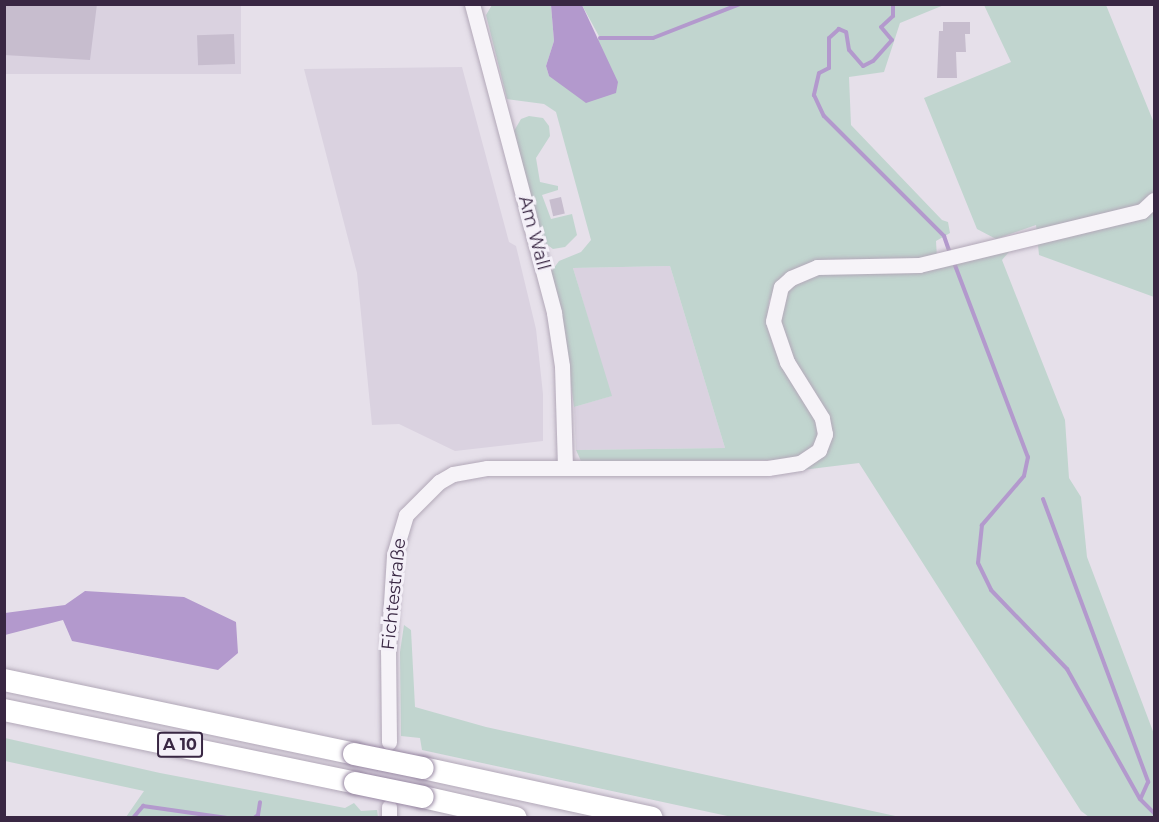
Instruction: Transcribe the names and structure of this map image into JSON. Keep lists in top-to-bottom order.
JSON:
{
  "streets": {
    "highway": ["A 10"],
    "street": ["Am Wall", "Fichtestraße"]
  },
  "crossings": [
    ["Am Wall", "Fichtestraße"]
  ]
}
